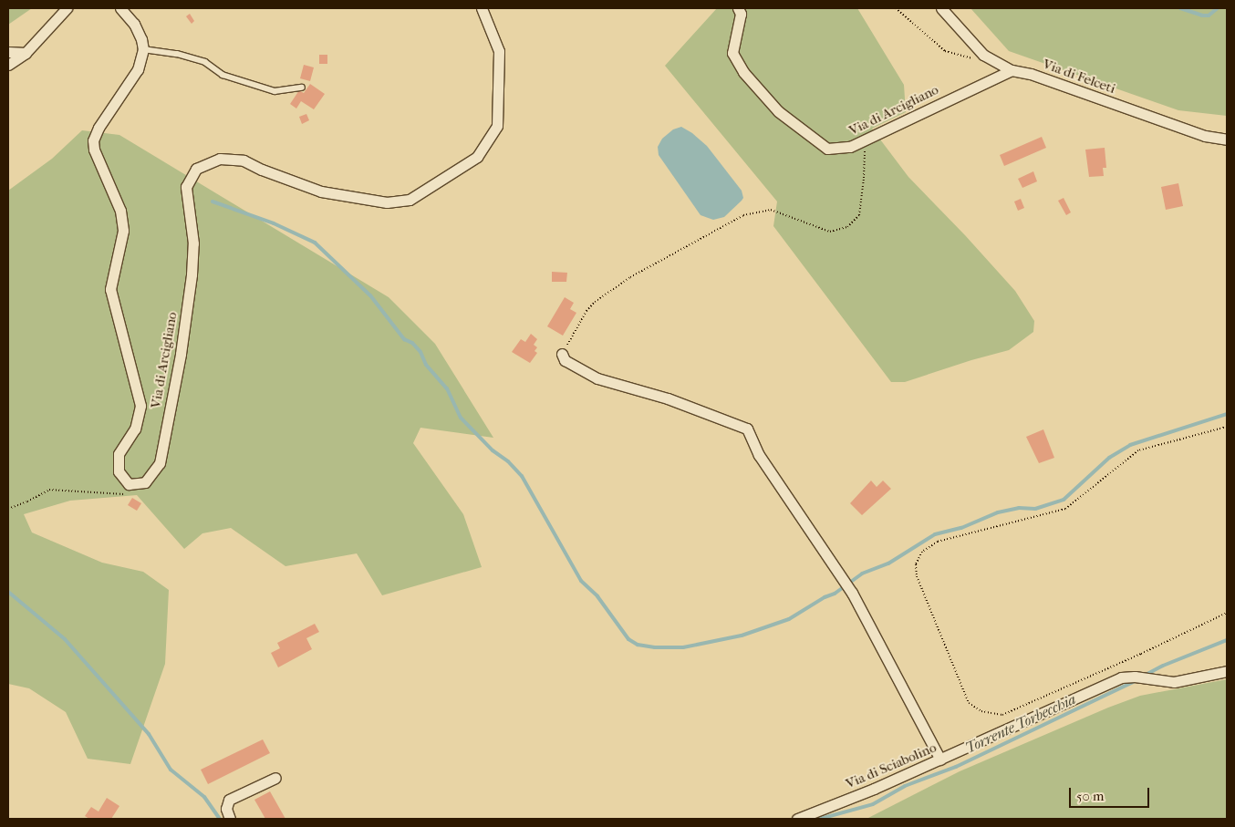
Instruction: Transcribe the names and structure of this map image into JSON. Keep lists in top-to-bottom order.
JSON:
{
  "streets": {
    "street": ["Via di Felceti", "Via di Arcigliano", "Via di Sciabolino"]
  },
  "crossings": [
    ["Via di Felceti", "Via di Arcigliano"]
  ],
  "water": ["Torrente Torbecchia"],
  "scale_bar": "50 m"
}
